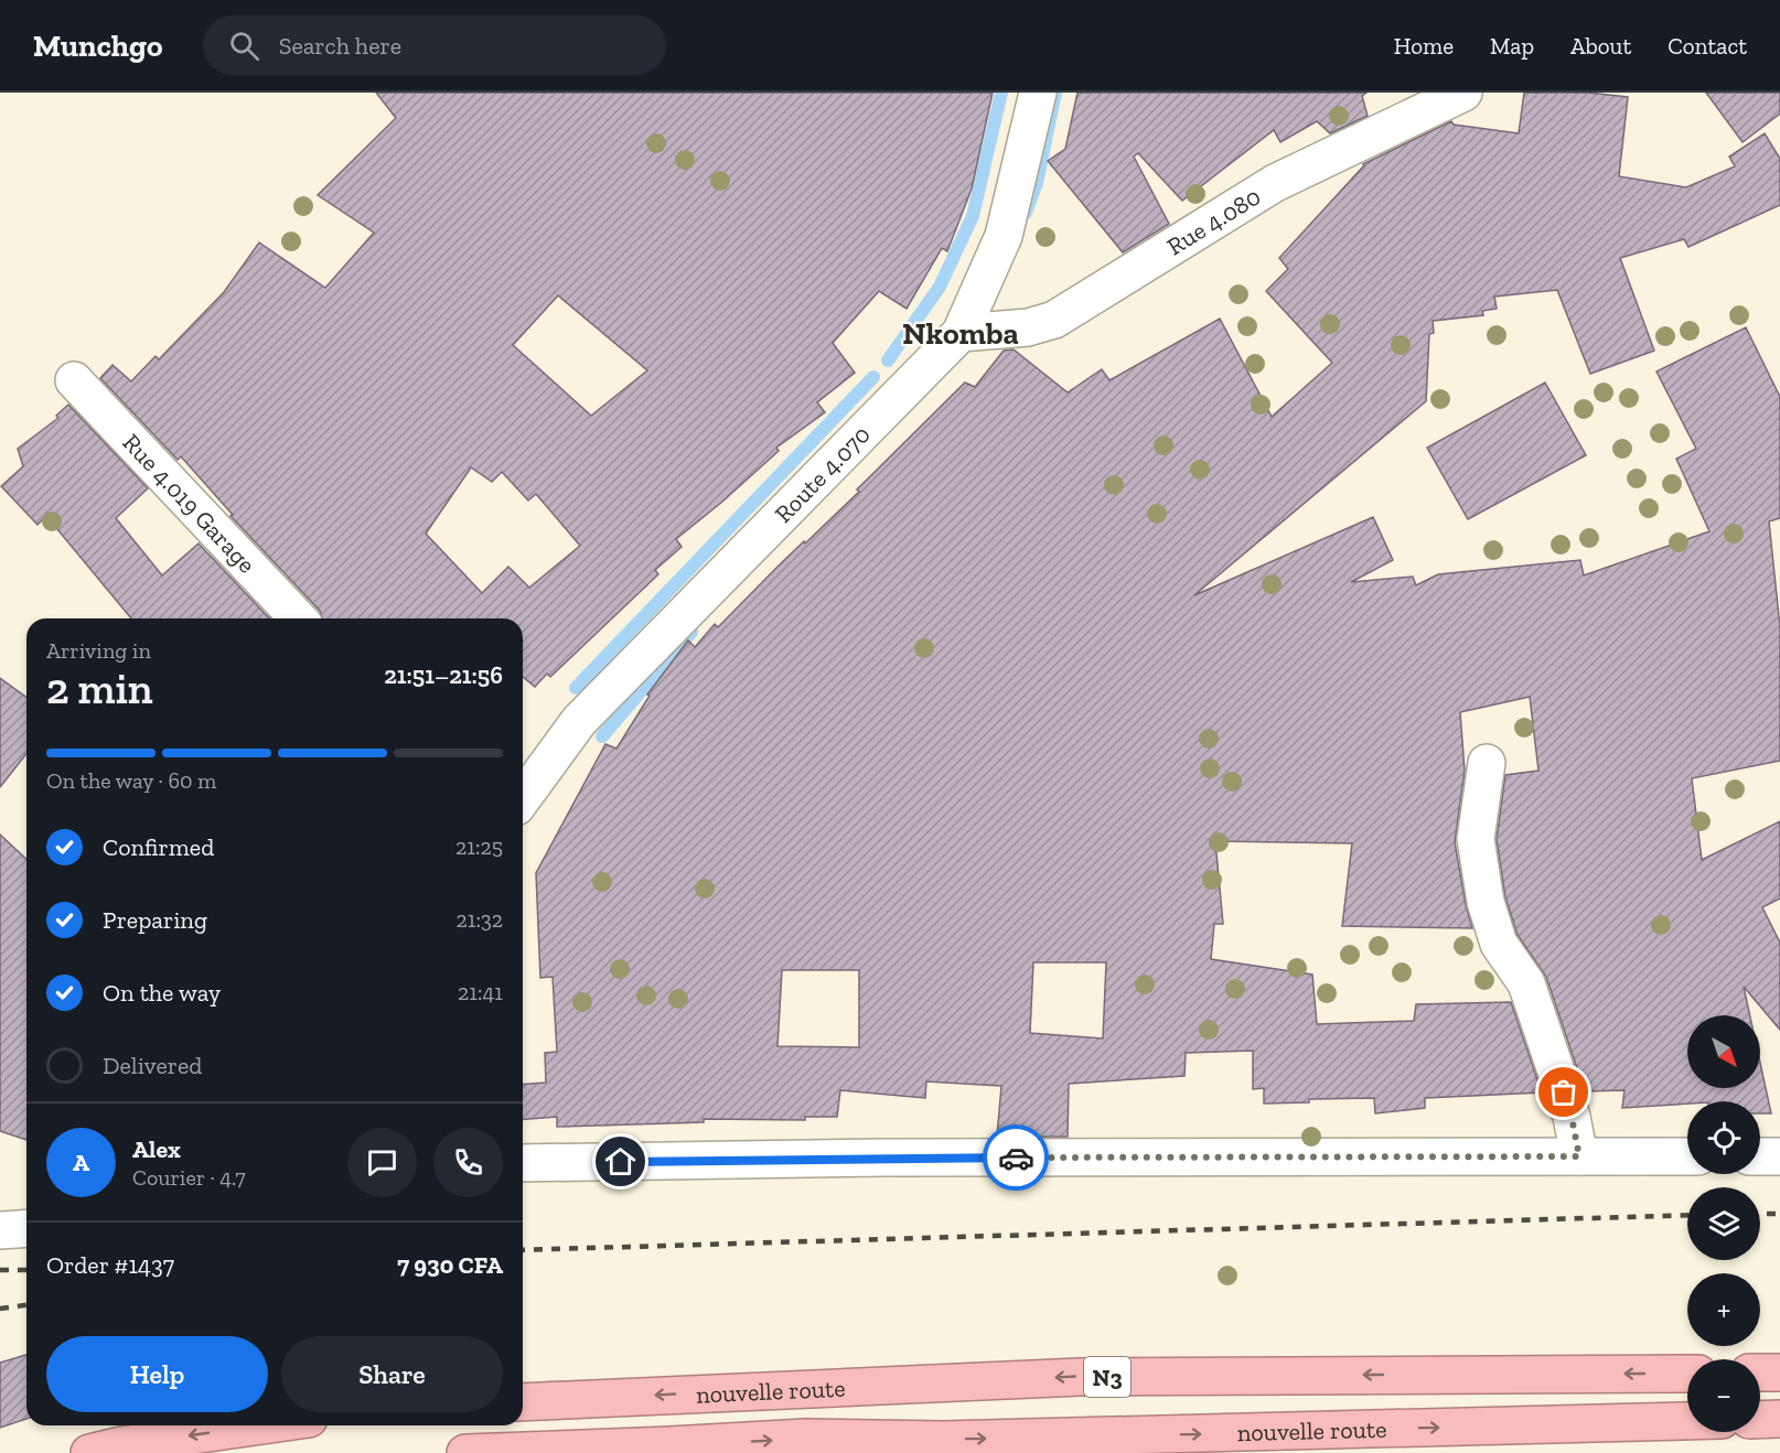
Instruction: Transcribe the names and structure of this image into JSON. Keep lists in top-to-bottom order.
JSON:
{
  "streets": {
    "highway": ["N3", "nouvelle route"],
    "street": ["Rue 4.080", "Route 4.070", "Rue 4.019 Garage"]
  },
  "crossings": [
    ["Rue 4.080", "Route 4.070"]
  ],
  "districts": ["Nkomba"],
  "north": "bottom right",
  "page": {
    "header": "Munchgo",
    "search": "Search here",
    "nav": [
      "Home",
      "Map",
      "About",
      "Contact"
    ],
    "heading": ["2 min", "Arriving in", "21:51–21:56"],
    "panel": [
      "Alex",
      "Courier · 4.7",
      "Order #1437",
      "7 930 CFA"
    ],
    "bar": "On the way · 60 m",
    "list": [
      ["Confirmed", "21:25"],
      ["Preparing", "21:32"],
      ["On the way", "21:41"],
      "Delivered"
    ],
    "map_buttons": ["+", "−"],
    "round": "A",
    "buttons": ["Help", "Share"]
  }
}
